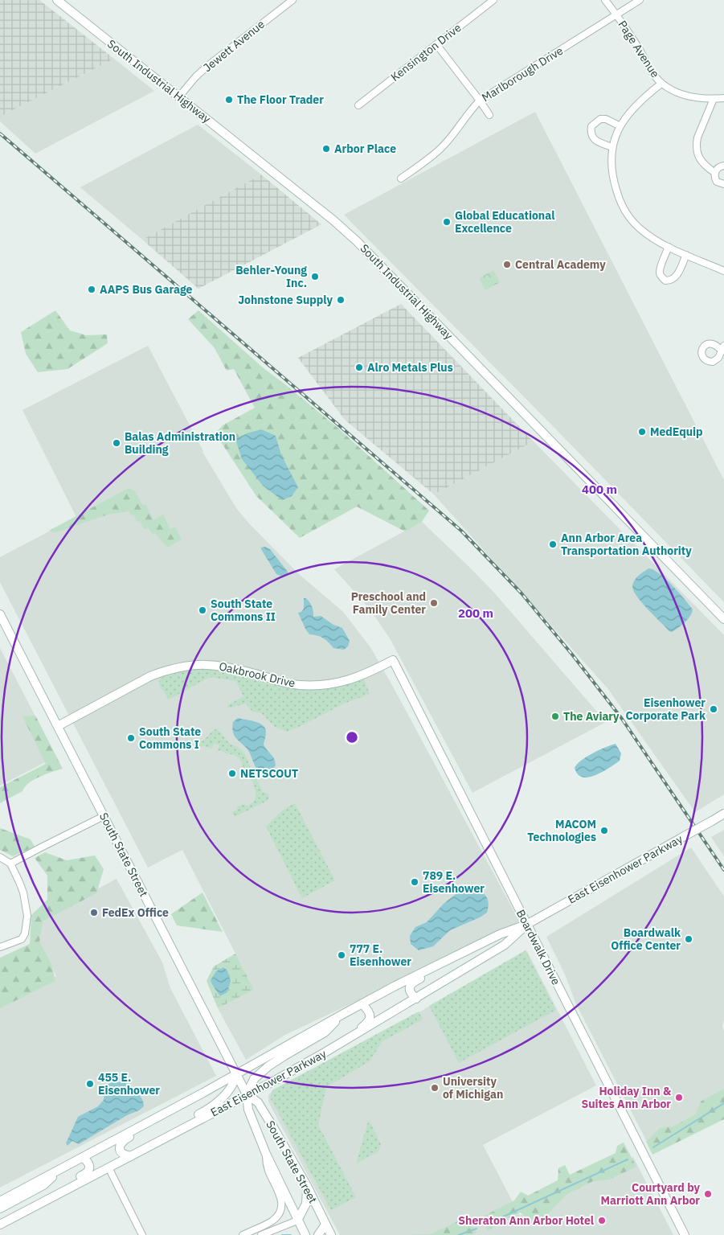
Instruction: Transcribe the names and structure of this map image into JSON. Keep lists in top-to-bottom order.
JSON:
{
  "streets": {
    "main road": [
      "South Industrial Highway",
      "Oakbrook Drive",
      "South State Street",
      "East Eisenhower Parkway",
      "Boardwalk Drive"
    ],
    "street": [
      "Jewett Avenue",
      "Page Avenue",
      "Kensington Drive",
      "Marlborough Drive"
    ]
  },
  "crossings": [
    ["Jewett Avenue", "South Industrial Highway"],
    ["Page Avenue", "Marlborough Drive"],
    ["Oakbrook Drive", "South State Street"],
    ["Oakbrook Drive", "Boardwalk Drive"],
    ["South State Street", "East Eisenhower Parkway"],
    ["East Eisenhower Parkway", "Boardwalk Drive"]
  ],
  "places": [
    "The Floor Trader",
    "Arbor Place",
    "Global Educational Excellence",
    "Central Academy",
    "Behler-Young Inc.",
    "AAPS Bus Garage",
    "Johnstone Supply",
    "Alro Metals Plus",
    "MedEquip",
    "Balas Administration Building",
    "Ann Arbor Area Transportation Authority",
    "Preschool and Family Center",
    "South State Commons II",
    "Eisenhower Corporate Park",
    "The Aviary",
    "South State Commons I",
    "NETSCOUT",
    "MACOM Technologies",
    "789 E. Eisenhower",
    "FedEx Office",
    "Boardwalk Office Center",
    "777 E. Eisenhower",
    "455 E. Eisenhower",
    "University of Michigan",
    "Holiday Inn & Suites Ann Arbor",
    "Courtyard by Marriott Ann Arbor",
    "Sheraton Ann Arbor Hotel"
  ],
  "rings": ["400 m", "200 m"]
}
